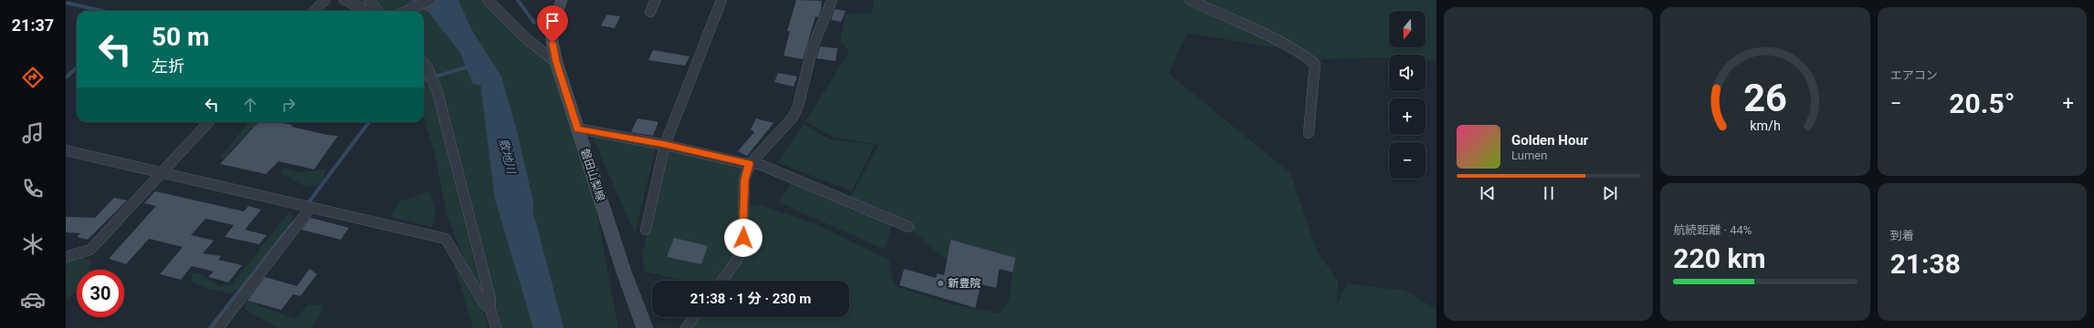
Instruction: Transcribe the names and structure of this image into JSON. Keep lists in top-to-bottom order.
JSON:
{
  "streets": {
    "main road": ["磐田山梨線"]
  },
  "water": ["敷地川"],
  "places": ["新豊院"],
  "north": "bottom",
  "page": {
    "tabs": "21:37",
    "tile": [
      "エアコン",
      ["航続距離 · 44%", "220 km"],
      ["到着", "21:38"]
    ],
    "map_buttons": ["+", "−"],
    "turn": ["50 m", "左折"],
    "heat": ["−", "20.5°", "+"],
    "song": ["Golden Hour", "Lumen"],
    "limit": "30",
    "trip": "21:38 · 1 分 · 230 m",
    "gauge": ["26", "km/h"]
  }
}
